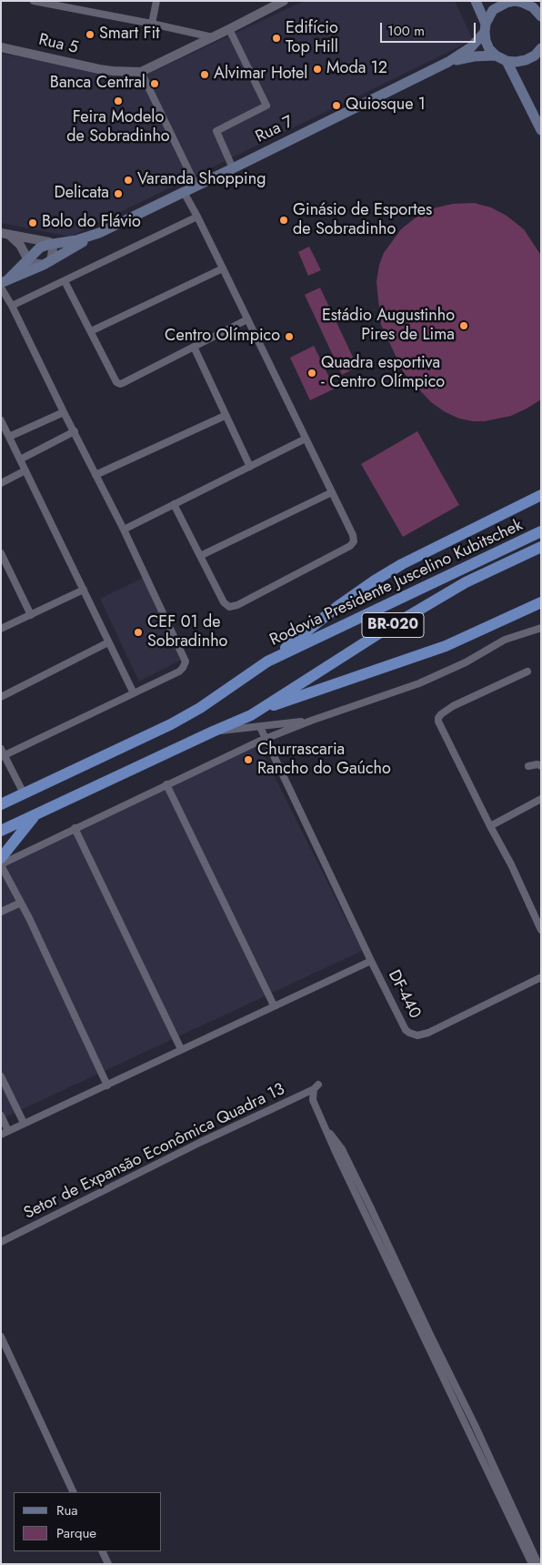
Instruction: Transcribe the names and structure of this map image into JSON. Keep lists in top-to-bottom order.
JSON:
{
  "streets": {
    "highway": ["Rodovia Presidente Juscelino Kubitschek", "BR-020"],
    "main road": ["Rua 7"],
    "street": ["Rua 5", "DF-440", "Setor de Expansão Econômica Quadra 13"]
  },
  "crossings": [
    ["Rodovia Presidente Juscelino Kubitschek", "BR-020"]
  ],
  "places": [
    "Smart Fit",
    "Edifício Top Hill",
    "Moda 12",
    "Alvimar Hotel",
    "Banca Central",
    "Feira Modelo de Sobradinho",
    "Quiosque 1",
    "Varanda Shopping",
    "Delicata",
    "Ginásio de Esportes de Sobradinho",
    "Bolo do Flávio",
    "Estádio Augustinho Pires de Lima",
    "Centro Olímpico",
    "Quadra esportiva - Centro Olímpico",
    "CEF 01 de Sobradinho",
    "Churrascaria Rancho do Gaúcho"
  ],
  "legend": ["Rua", "Parque"],
  "scale_bar": "100 m"
}
